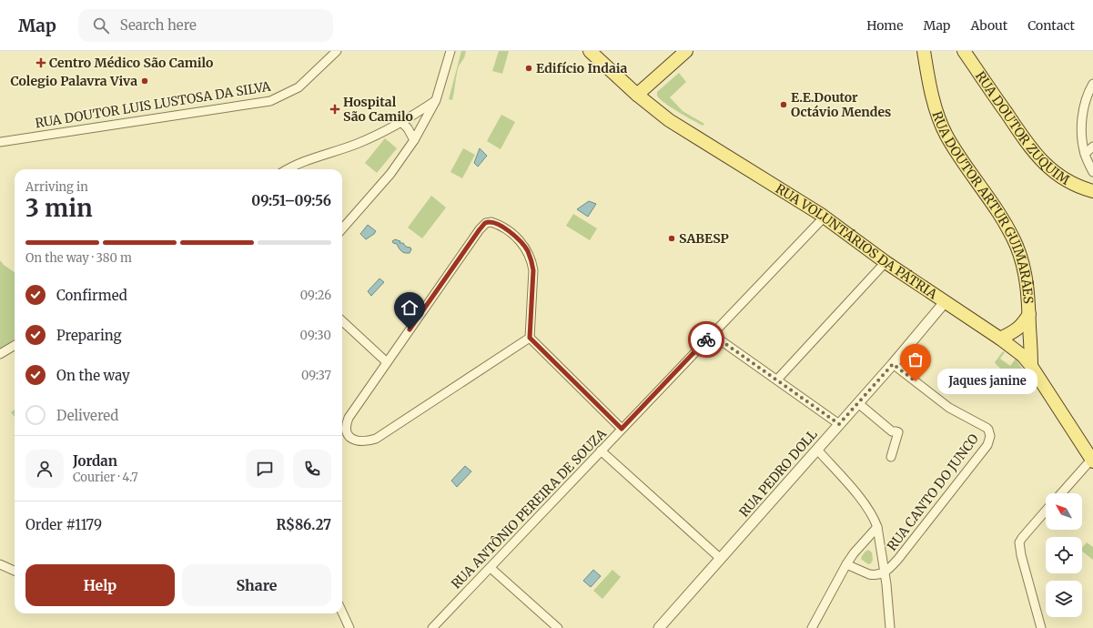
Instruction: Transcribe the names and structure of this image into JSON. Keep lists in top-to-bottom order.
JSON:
{
  "streets": {
    "main road": ["RUA DOUTOR ZUQUIM", "RUA DOUTOR ARTUR GUIMARÃES", "RUA VOLUNTÁRIOS DA PÁTRIA"],
    "street": [
      "RUA DOUTOR LUIS LUSTOSA DA SILVA",
      "RUA PEDRO DOLL",
      "RUA CANTO DO JUNCO",
      "RUA ANTÔNIO PEREIRA DE SOUZA"
    ]
  },
  "crossings": [
    ["RUA DOUTOR ARTUR GUIMARÃES", "RUA VOLUNTÁRIOS DA PÁTRIA"],
    ["RUA VOLUNTÁRIOS DA PÁTRIA", "RUA PEDRO DOLL"],
    ["RUA VOLUNTÁRIOS DA PÁTRIA", "RUA ANTÔNIO PEREIRA DE SOUZA"],
    ["RUA PEDRO DOLL", "RUA CANTO DO JUNCO"]
  ],
  "places": {
    "health": ["Centro Médico São Camilo", "Hospital São Camilo"],
    "other": [
      "Edifício Indaia",
      "Colegio Palavra Viva",
      "E.E.Doutor Octávio Mendes",
      "SABESP",
      "Jaques janine"
    ]
  },
  "north": "top left",
  "page": {
    "header": "Map",
    "search": "Search here",
    "nav": [
      "Home",
      "Map",
      "About",
      "Contact"
    ],
    "heading": ["3 min", "Arriving in", "09:51–09:56"],
    "panel": [
      "Jordan",
      "Courier · 4.7",
      "Order #1179",
      "R$86.27"
    ],
    "bar": "On the way · 380 m",
    "list": [
      ["Confirmed", "09:26"],
      ["Preparing", "09:30"],
      ["On the way", "09:37"],
      "Delivered"
    ],
    "bubble": "Jaques janine",
    "buttons": ["Help", "Share"]
  }
}
